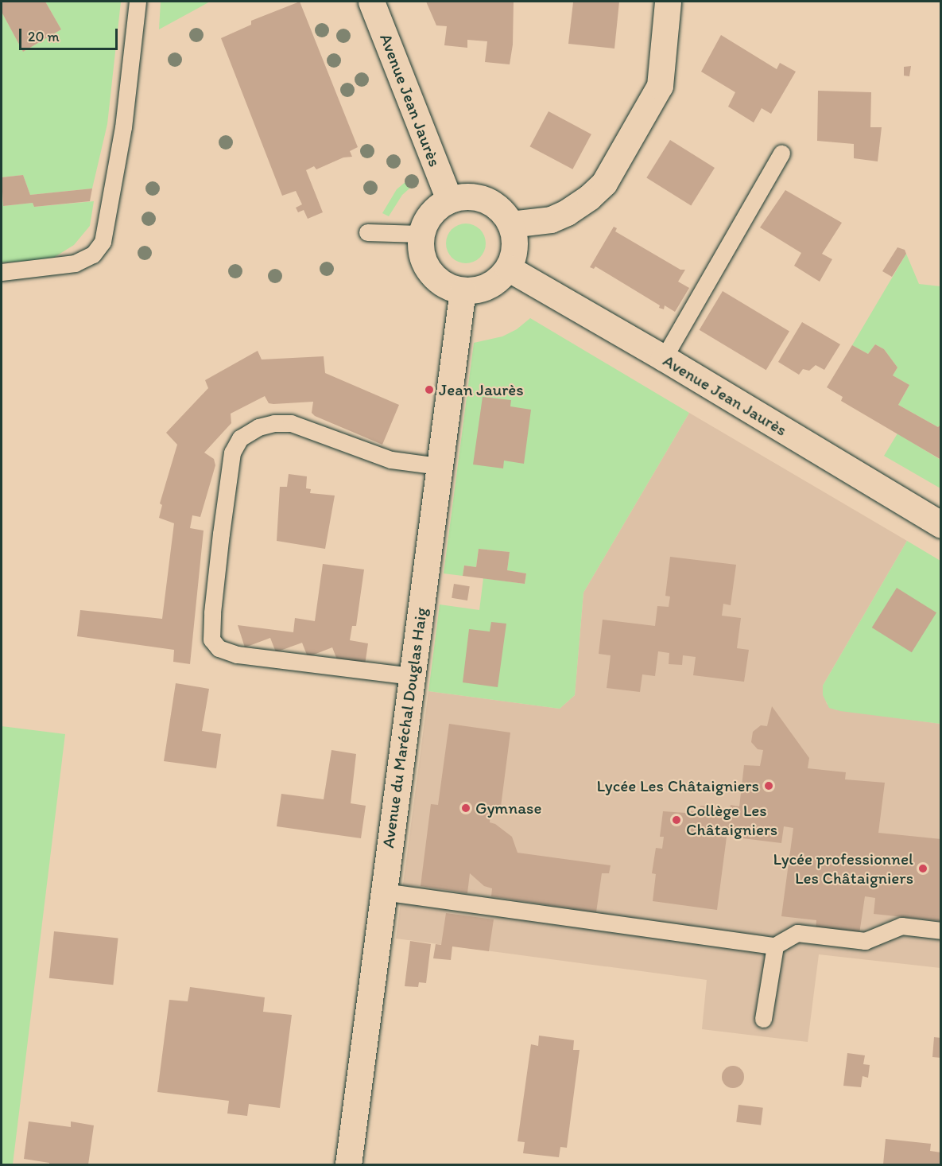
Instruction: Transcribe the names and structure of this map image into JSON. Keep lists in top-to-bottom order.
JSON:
{
  "streets": {
    "street": ["Avenue Jean Jaurès", "Avenue du Maréchal Douglas Haig"]
  },
  "crossings": [
    ["Avenue Jean Jaurès", "Avenue du Maréchal Douglas Haig"]
  ],
  "places": [
    "Jean Jaurès",
    "Lycée Les Châtaigniers",
    "Gymnase",
    "Collège Les Châtaigniers",
    "Lycée professionnel Les Châtaigniers"
  ],
  "scale_bar": "20 m"
}
